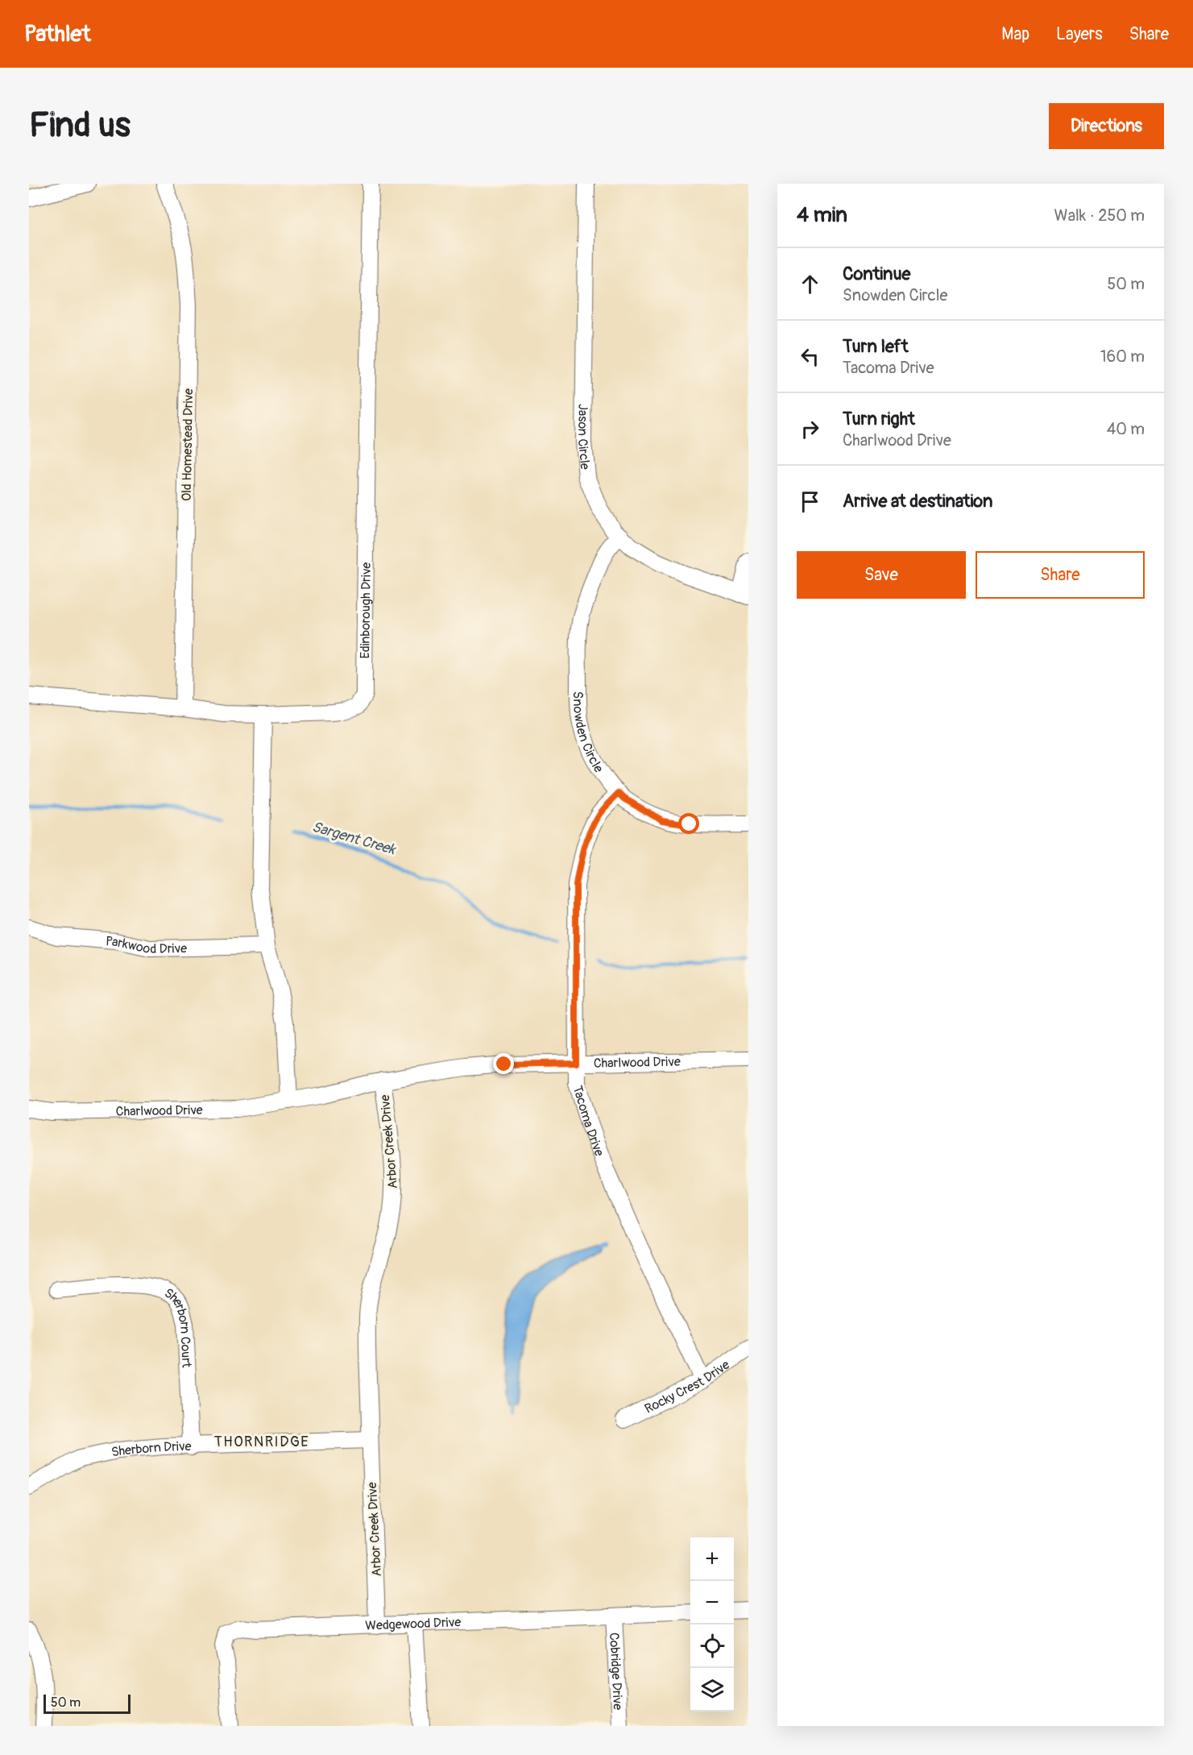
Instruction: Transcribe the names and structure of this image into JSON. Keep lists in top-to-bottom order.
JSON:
{
  "streets": {
    "street": [
      "Jason Circle",
      "Old Homestead Drive",
      "Edinborough Drive",
      "Snowden Circle",
      "Parkwood Drive",
      "Charlwood Drive",
      "Tacoma Drive",
      "Arbor Creek Drive",
      "Sherborn Court",
      "Rocky Crest Drive",
      "Sherborn Drive",
      "Wedgewood Drive",
      "Cobridge Drive"
    ]
  },
  "crossings": [
    ["Jason Circle", "Snowden Circle"],
    ["Old Homestead Drive", "Edinborough Drive"],
    ["Snowden Circle", "Tacoma Drive"],
    ["Charlwood Drive", "Tacoma Drive"],
    ["Charlwood Drive", "Arbor Creek Drive"],
    ["Tacoma Drive", "Rocky Crest Drive"],
    ["Arbor Creek Drive", "Sherborn Drive"],
    ["Arbor Creek Drive", "Wedgewood Drive"],
    ["Sherborn Court", "Sherborn Drive"],
    ["Wedgewood Drive", "Cobridge Drive"]
  ],
  "districts": ["THORNRIDGE"],
  "water": ["Sargent Creek"],
  "scale_bar": "50 m",
  "page": {
    "header": "Pathlet",
    "nav": ["Map", "Layers", "Share"],
    "buttons": [
      "Directions",
      ["Save", "Share"]
    ],
    "title": "Find us",
    "heading": ["4 min", "Walk · 250 m"],
    "list": [
      ["Continue", "Snowden Circle", "50 m"],
      ["Turn left", "Tacoma Drive", "160 m"],
      ["Turn right", "Charlwood Drive", "40 m"],
      "Arrive at destination"
    ],
    "map_buttons": ["+", "−"],
    "scale": "50 m"
  }
}
